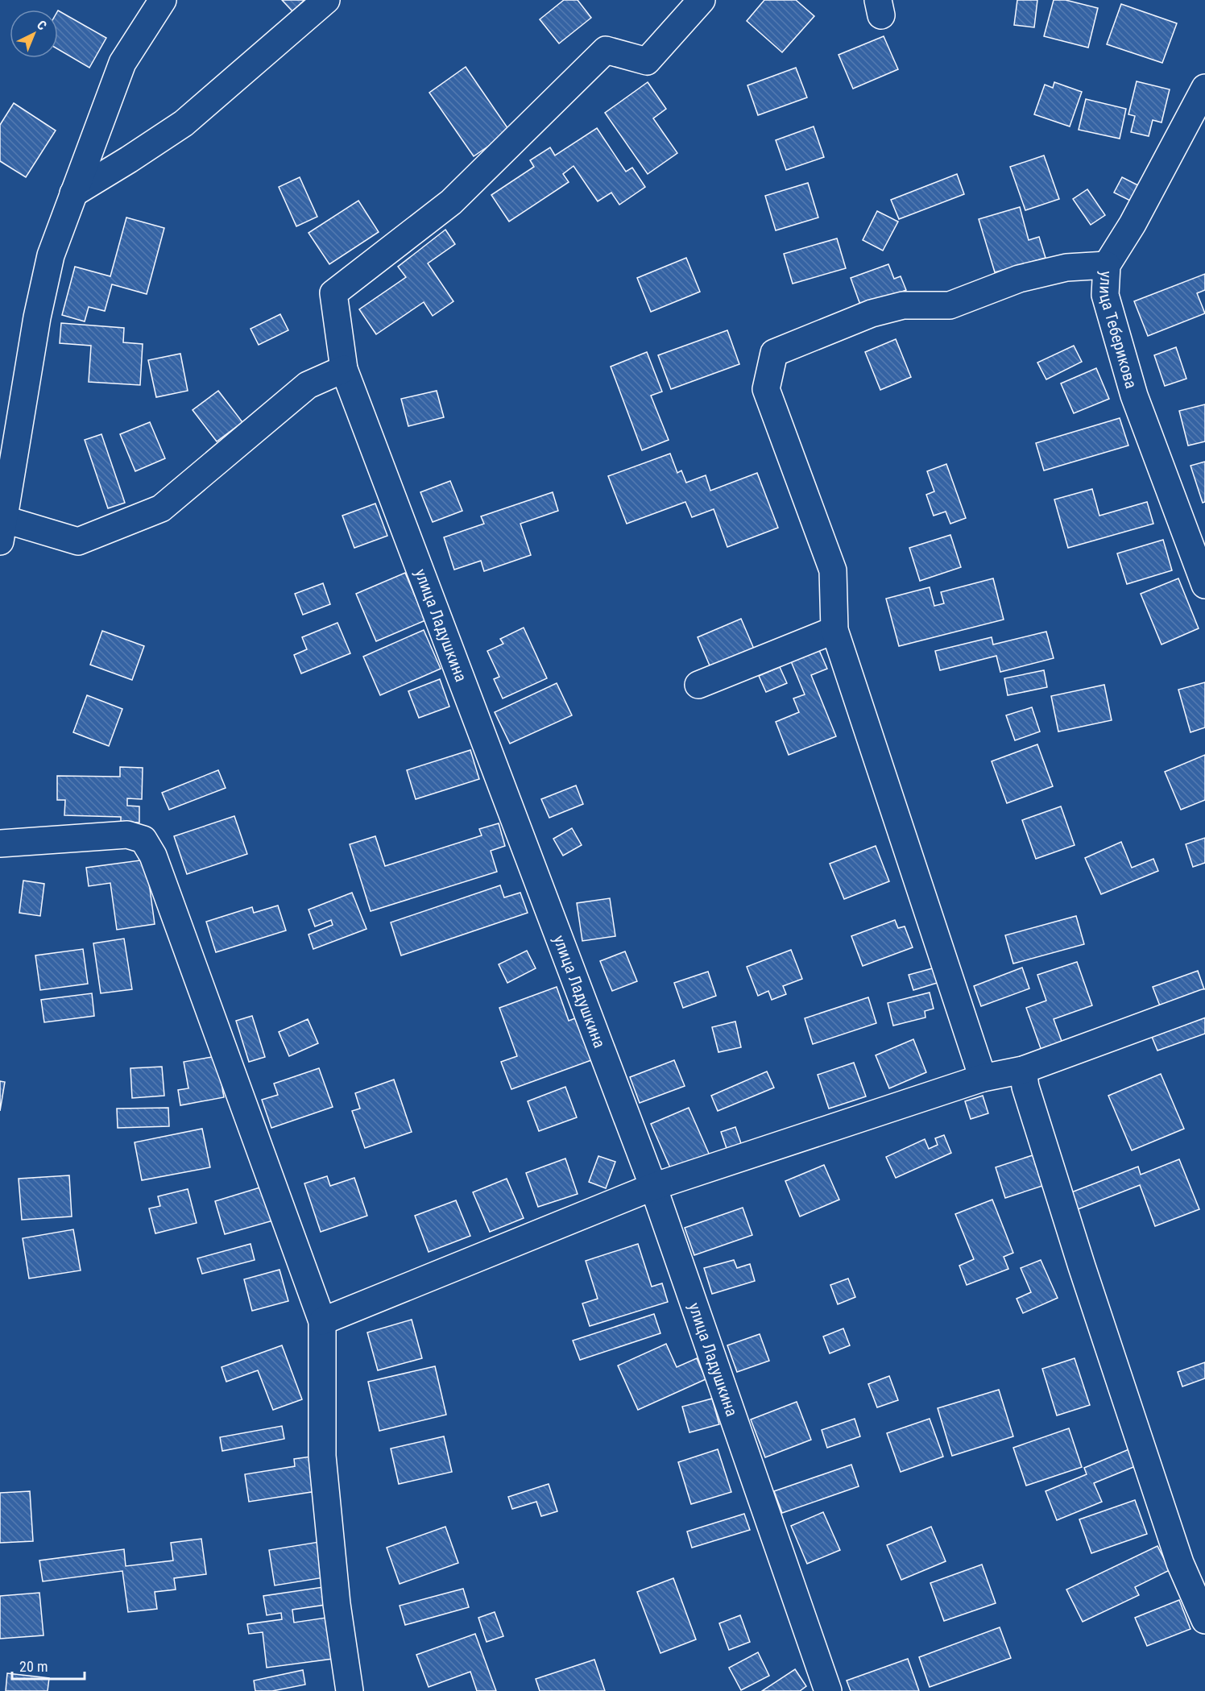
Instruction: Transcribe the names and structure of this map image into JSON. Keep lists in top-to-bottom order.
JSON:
{
  "streets": {
    "street": ["улица Теберикова", "улица Ладушкина"]
  },
  "scale_bar": "20 m",
  "north": "top right"
}
